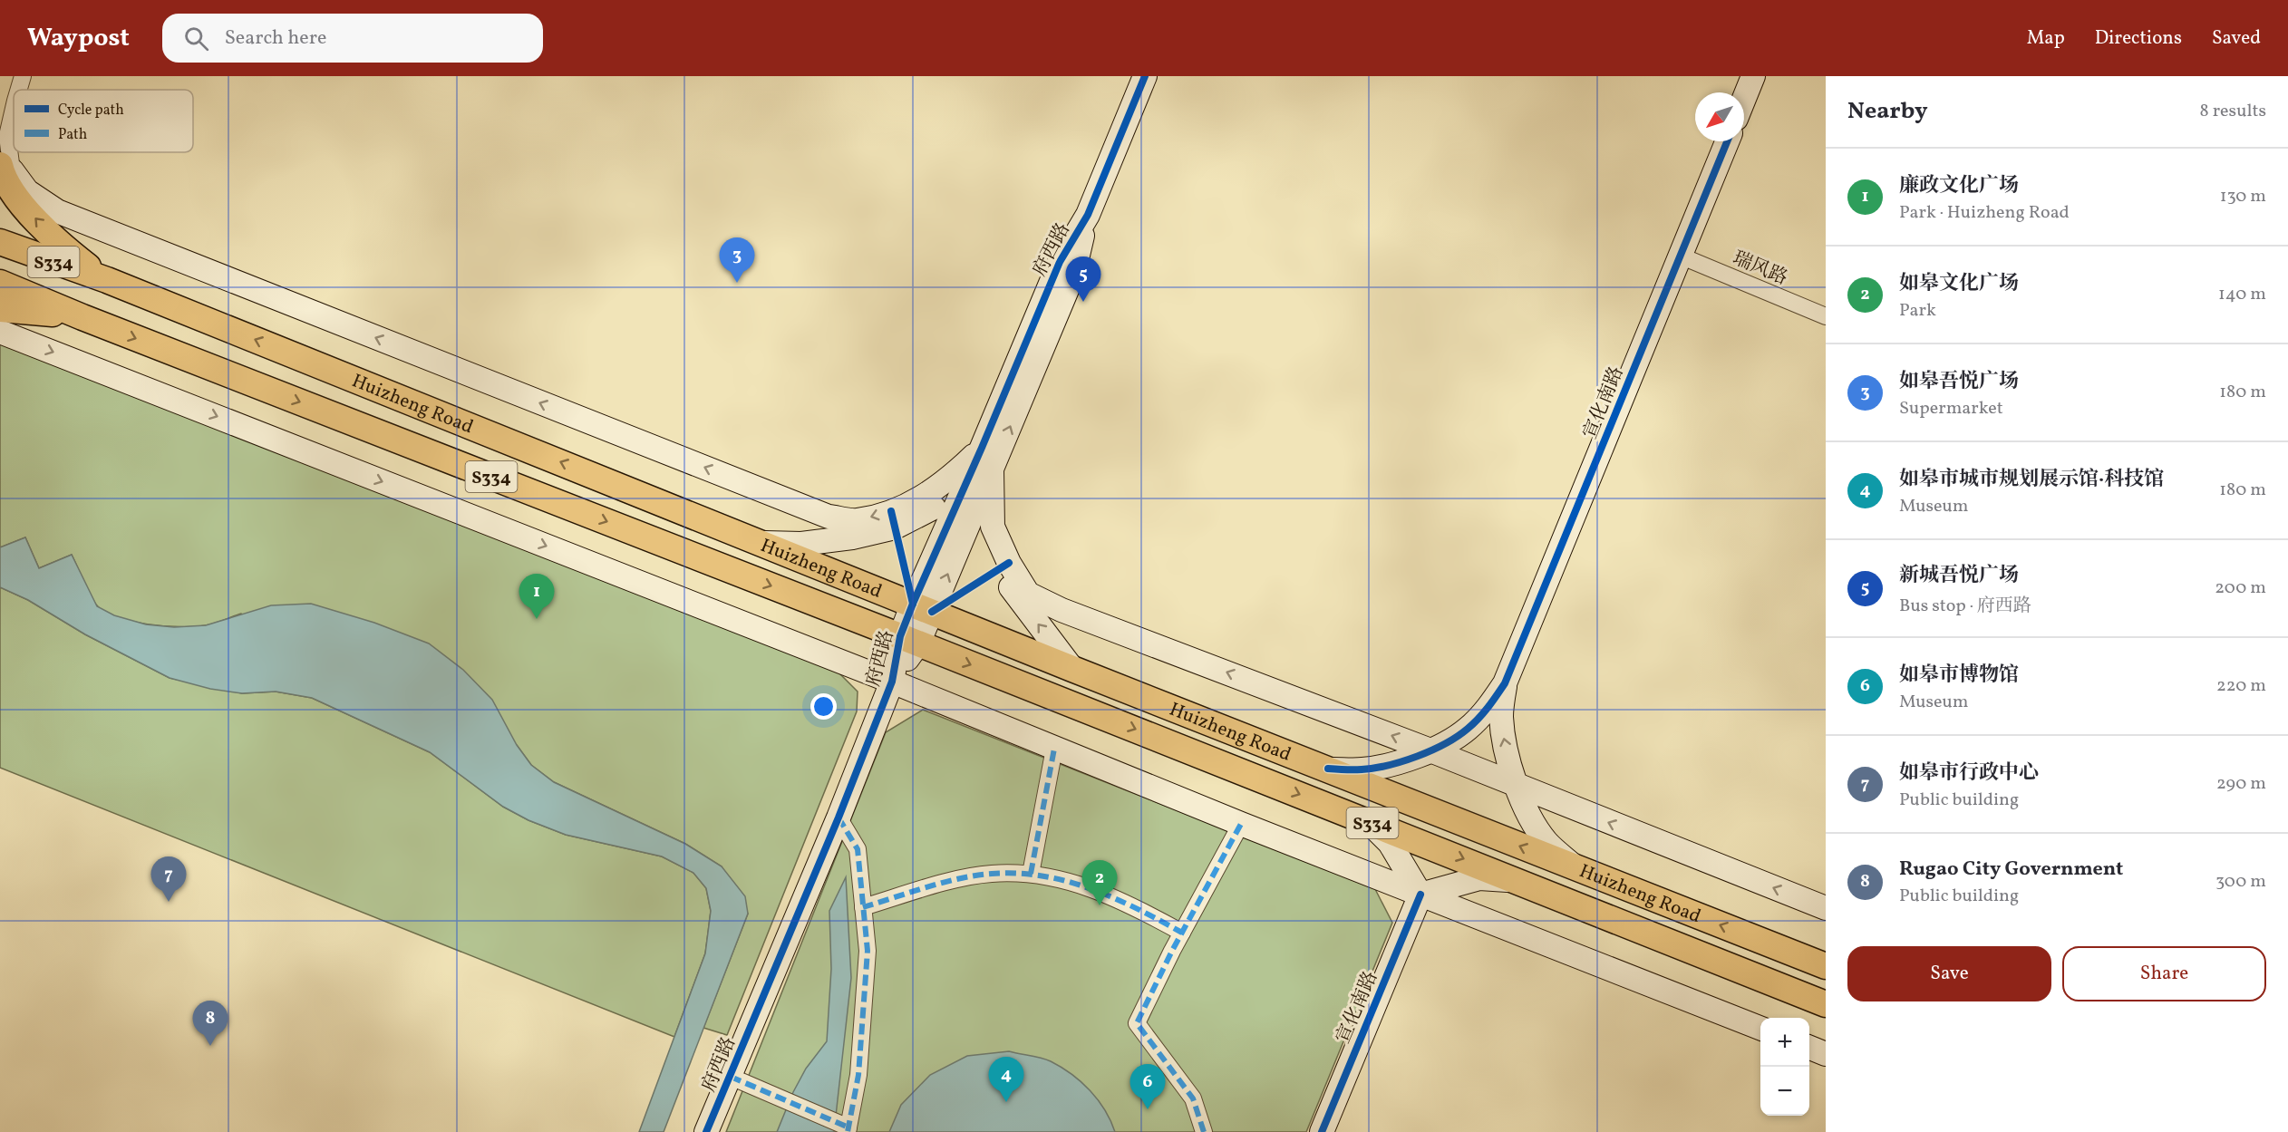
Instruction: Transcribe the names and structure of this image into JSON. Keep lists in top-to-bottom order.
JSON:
{
  "streets": {
    "main road": [
      "府西路",
      "S334",
      "Huizheng Road",
      "宣化南路"
    ],
    "street": ["瑞风路"]
  },
  "crossings": [
    ["府西路", "Huizheng Road"],
    ["瑞风路", "宣化南路"]
  ],
  "legend": ["Cycle path", "Path"],
  "north": "bottom left",
  "page": {
    "header": "Waypost",
    "search": "Search here",
    "nav": ["Map", "Directions", "Saved"],
    "heading": ["Nearby", "8 results"],
    "list": [
      {
        "mark": "1",
        "name": "廉政文化广场",
        "note": "Park · Huizheng Road",
        "value": "130 m"
      },
      {
        "mark": "2",
        "name": "如皋文化广场",
        "note": "Park",
        "value": "140 m"
      },
      {
        "mark": "3",
        "name": "如皋吾悦广场",
        "note": "Supermarket",
        "value": "180 m"
      },
      {
        "mark": "4",
        "name": "如皋市城市规划展示馆·科技馆",
        "note": "Museum",
        "value": "180 m"
      },
      {
        "mark": "5",
        "name": "新城吾悦广场",
        "note": "Bus stop · 府西路",
        "value": "200 m"
      },
      {
        "mark": "6",
        "name": "如皋市博物馆",
        "note": "Museum",
        "value": "220 m"
      },
      {
        "mark": "7",
        "name": "如皋市行政中心",
        "note": "Public building",
        "value": "290 m"
      },
      {
        "mark": "8",
        "name": "Rugao City Government",
        "note": "Public building",
        "value": "300 m"
      }
    ],
    "pins": [
      "3",
      "5",
      "1",
      "7",
      "2",
      "8",
      "4",
      "6"
    ],
    "buttons": ["Save", "Share"],
    "map_buttons": ["+", "−"]
  }
}
